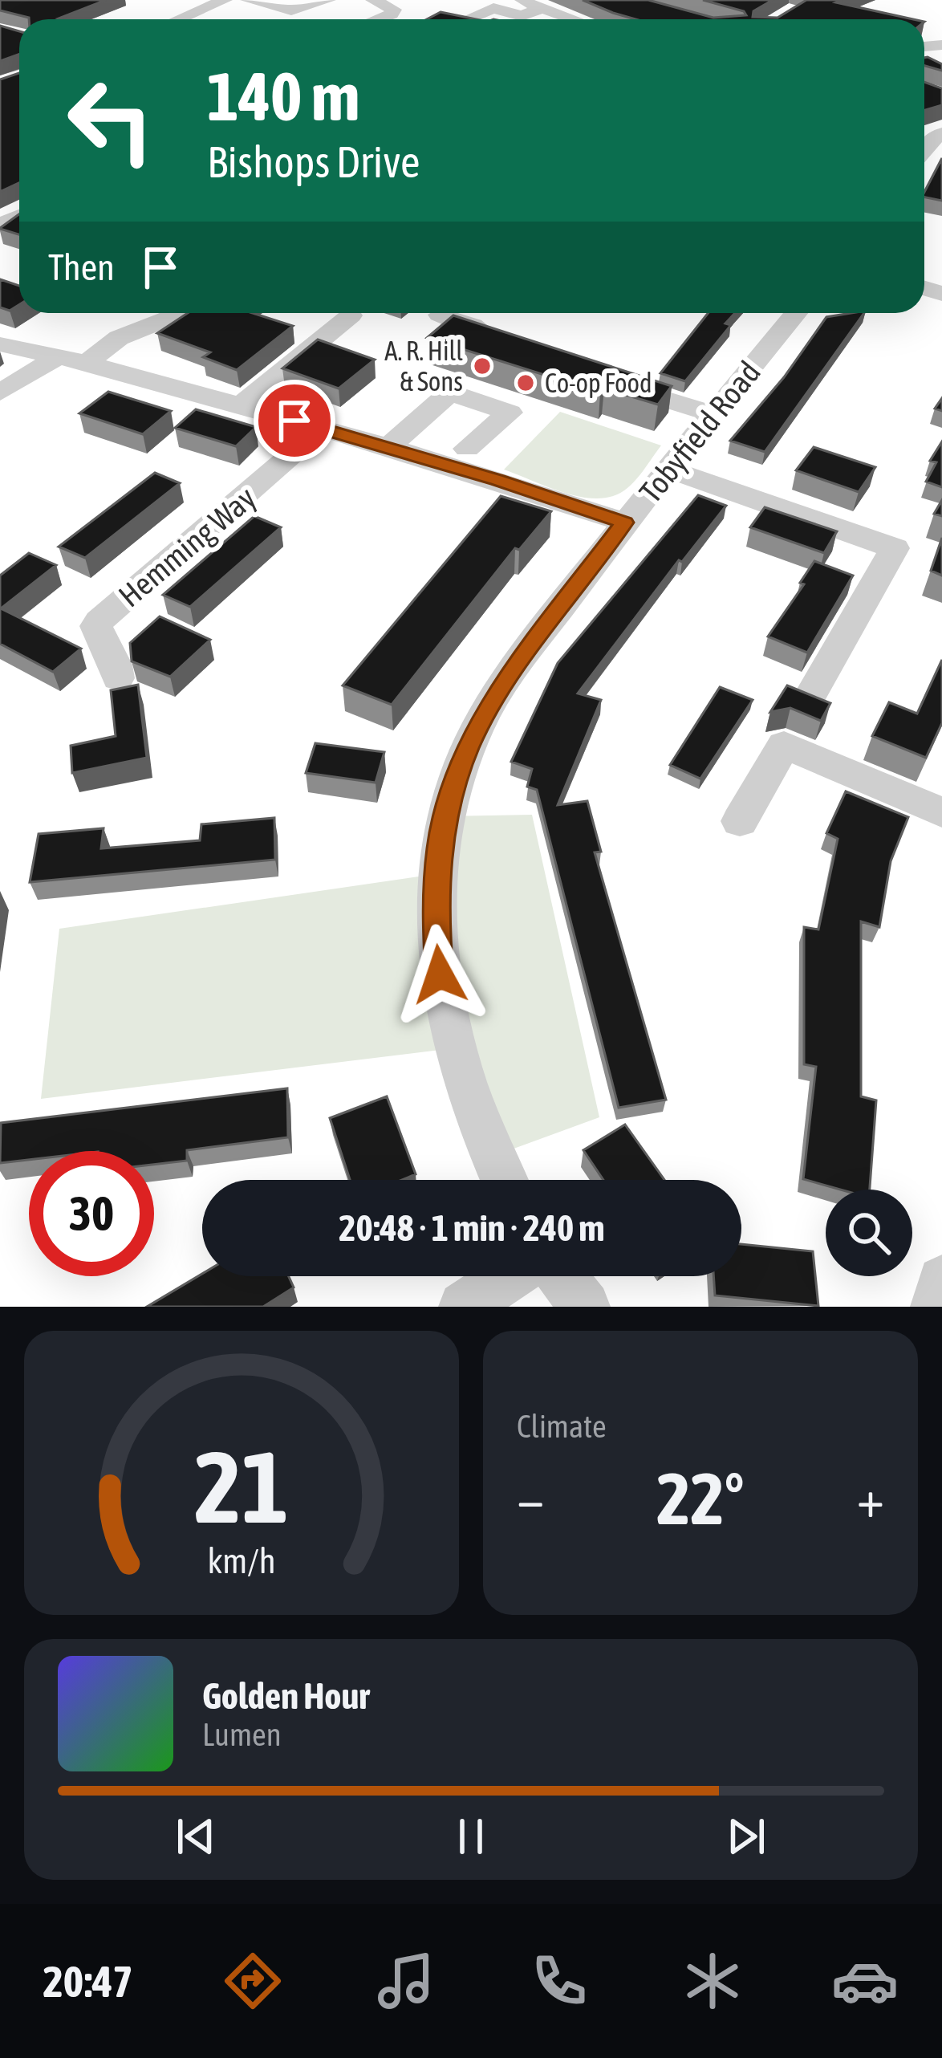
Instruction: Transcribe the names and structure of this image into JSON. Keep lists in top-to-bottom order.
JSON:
{
  "streets": {
    "street": ["Tobyfield Road", "Hemming Way"]
  },
  "places": ["A. R. Hill & Sons", "Co-op Food"],
  "page": {
    "turn": ["140 m", "Bishops Drive"],
    "then": "Then",
    "limit": "30",
    "trip": "20:48 · 1 min · 240 m",
    "tile": "Climate",
    "heat": ["−", "22°", "+"],
    "song": ["Golden Hour", "Lumen"],
    "tabs": "20:47",
    "gauge": ["21", "km/h"]
  }
}
